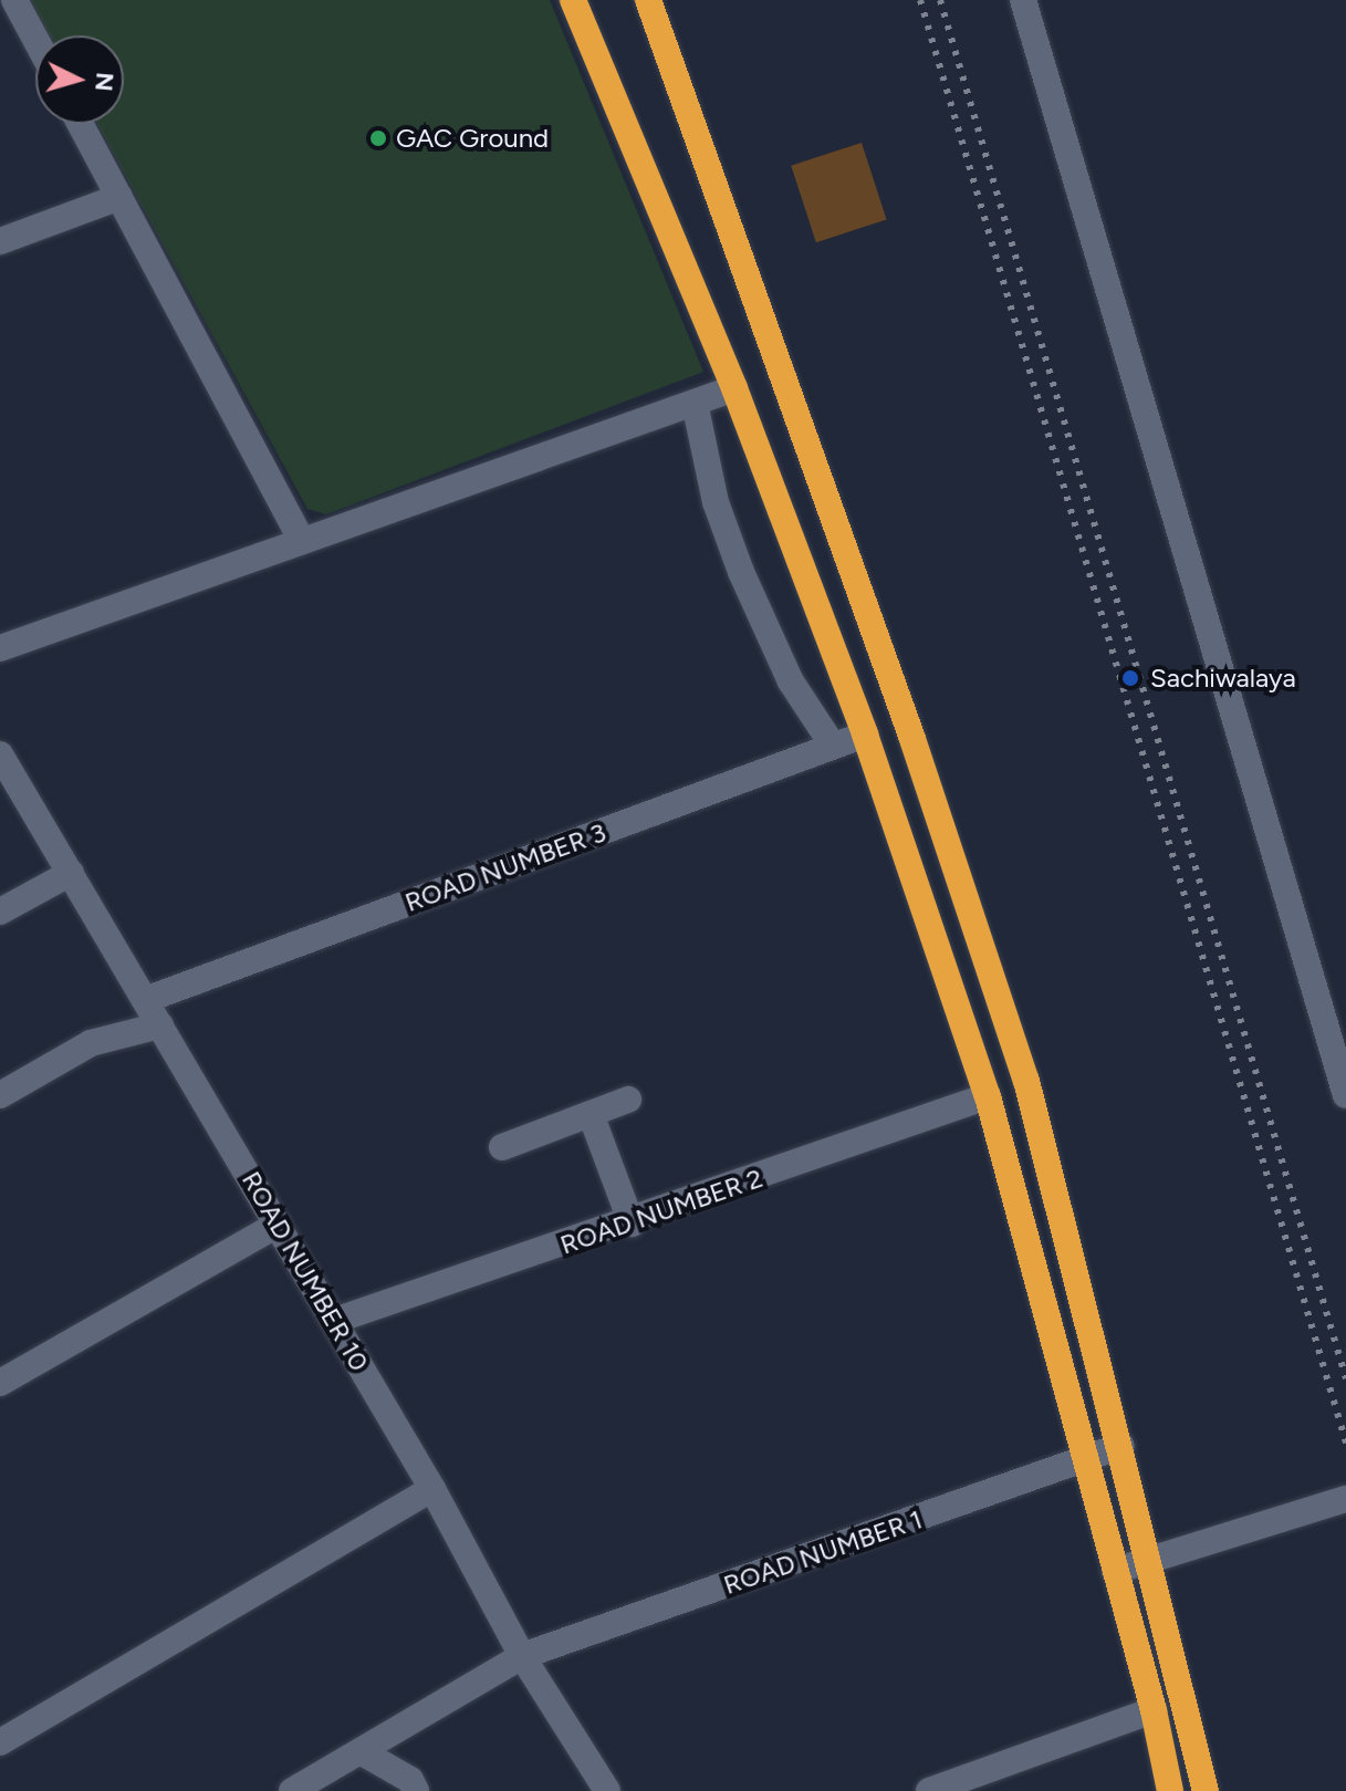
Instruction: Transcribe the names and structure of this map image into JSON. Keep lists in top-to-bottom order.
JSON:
{
  "streets": {
    "street": [
      "ROAD NUMBER 3",
      "ROAD NUMBER 2",
      "ROAD NUMBER 10",
      "ROAD NUMBER 1"
    ]
  },
  "crossings": [
    ["ROAD NUMBER 3", "ROAD NUMBER 10"],
    ["ROAD NUMBER 2", "ROAD NUMBER 10"],
    ["ROAD NUMBER 10", "ROAD NUMBER 1"]
  ],
  "places": ["GAC Ground", "Sachiwalaya"],
  "north": "right"
}
